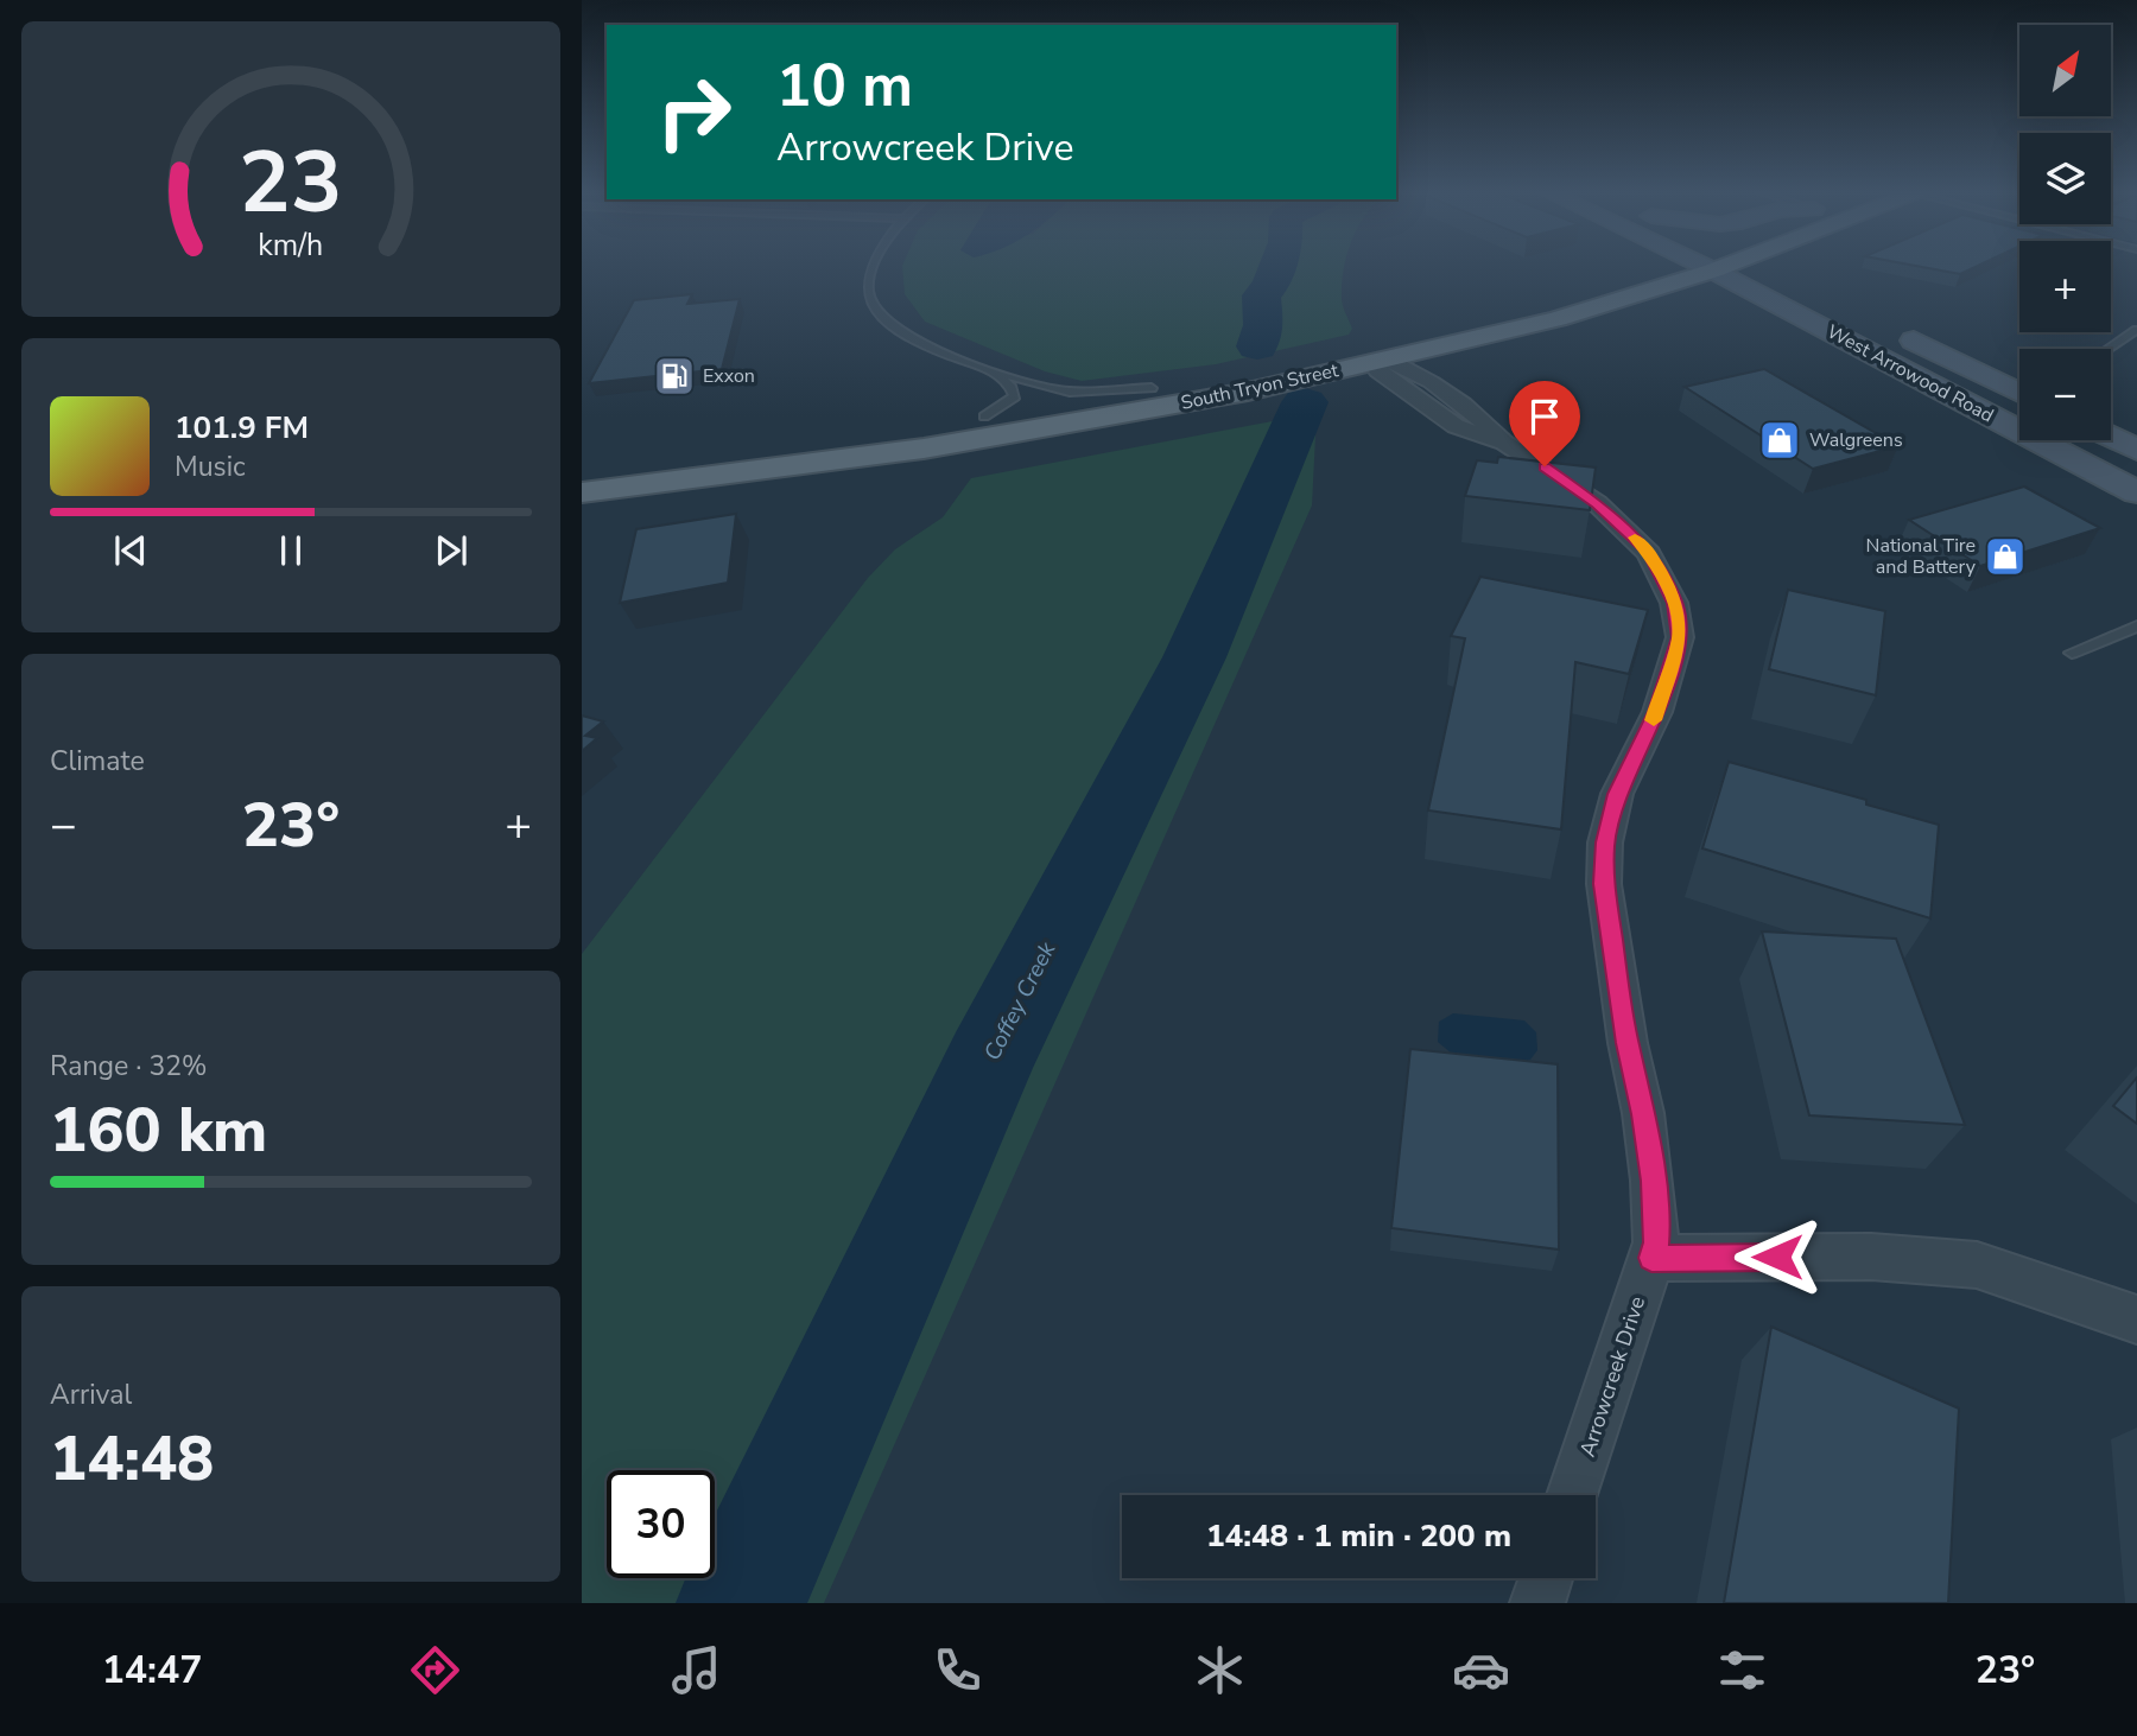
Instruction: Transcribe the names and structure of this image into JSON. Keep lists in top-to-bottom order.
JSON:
{
  "streets": {
    "main road": ["West Arrowood Road", "South Tryon Street"],
    "street": ["Arrowcreek Drive"]
  },
  "crossings": [
    ["South Tryon Street", "Arrowcreek Drive"]
  ],
  "water": ["Coffey Creek"],
  "places": {
    "fuel station": ["Exxon"],
    "shop": ["Walgreens", "National Tire and Battery"]
  },
  "north": "top right",
  "page": {
    "map_buttons": ["+", "−"],
    "turn": ["10 m", "Arrowcreek Drive"],
    "song": ["101.9 FM", "Music"],
    "tile": [
      "Climate",
      ["Range · 32%", "160 km"],
      ["Arrival", "14:48"]
    ],
    "heat": ["−", "23°", "+"],
    "limit": "30",
    "trip": "14:48 · 1 min · 200 m",
    "tabs": ["14:47", "23°"],
    "gauge": ["23", "km/h"]
  }
}
